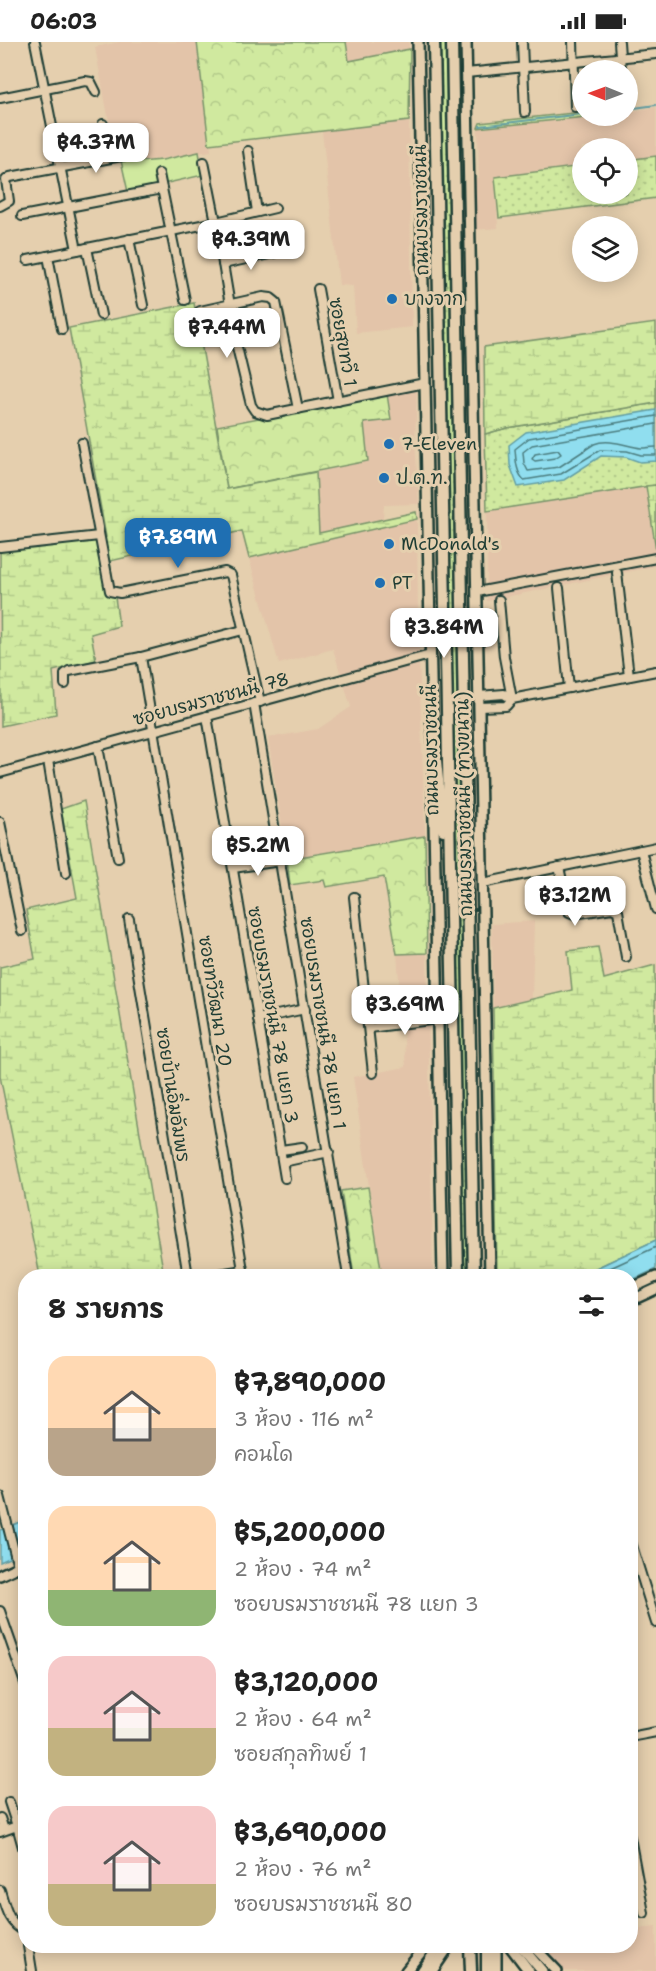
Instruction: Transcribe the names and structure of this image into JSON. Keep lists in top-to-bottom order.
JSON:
{
  "streets": {
    "highway": ["ถนนบรมราชชนนี"],
    "main road": ["ถนนบรมราชชนนี (ทางขนาน)"],
    "street": [
      "ซอยสุขทวี 1",
      "ซอยบรมราชชนนี 78",
      "ซอยทวีวัฒนา 20",
      "ซอยบรมราชชนนี 78 แยก 3",
      "ซอยบรมราชชนนี 78 แยก 1",
      "ซอยบ้านอิ่มอัมพร"
    ]
  },
  "crossings": [
    ["ซอยบรมราชชนนี 78", "ถนนบรมราชชนนี (ทางขนาน)"],
    ["ซอยบรมราชชนนี 78", "ซอยทวีวัฒนา 20"],
    ["ซอยบรมราชชนนี 78", "ซอยบรมราชชนนี 78 แยก 3"],
    ["ซอยบรมราชชนนี 78", "ซอยบรมราชชนนี 78 แยก 1"]
  ],
  "places": [
    "บางจาก",
    "7-Eleven",
    "ป.ต.ท.",
    "McDonald's",
    "PT"
  ],
  "north": "left",
  "page": {
    "status": "06:03",
    "price": [
      "฿4.37M",
      "฿4.39M",
      "฿7.44M",
      "฿7.89M",
      "฿3.84M",
      "฿5.2M",
      "฿3.12M",
      "฿3.69M"
    ],
    "heading": "8 รายการ",
    "list": [
      {
        "name": "฿7,890,000",
        "note": "3 ห้อง · 116 m² · คอนโด"
      },
      {
        "name": "฿5,200,000",
        "note": "2 ห้อง · 74 m² · ซอยบรมราชชนนี 78 แยก 3"
      },
      {
        "name": "฿3,120,000",
        "note": "2 ห้อง · 64 m² · ซอยสกุลทิพย์ 1"
      },
      {
        "name": "฿3,690,000",
        "note": "2 ห้อง · 76 m² · ซอยบรมราชชนนี 80"
      }
    ]
  }
}
